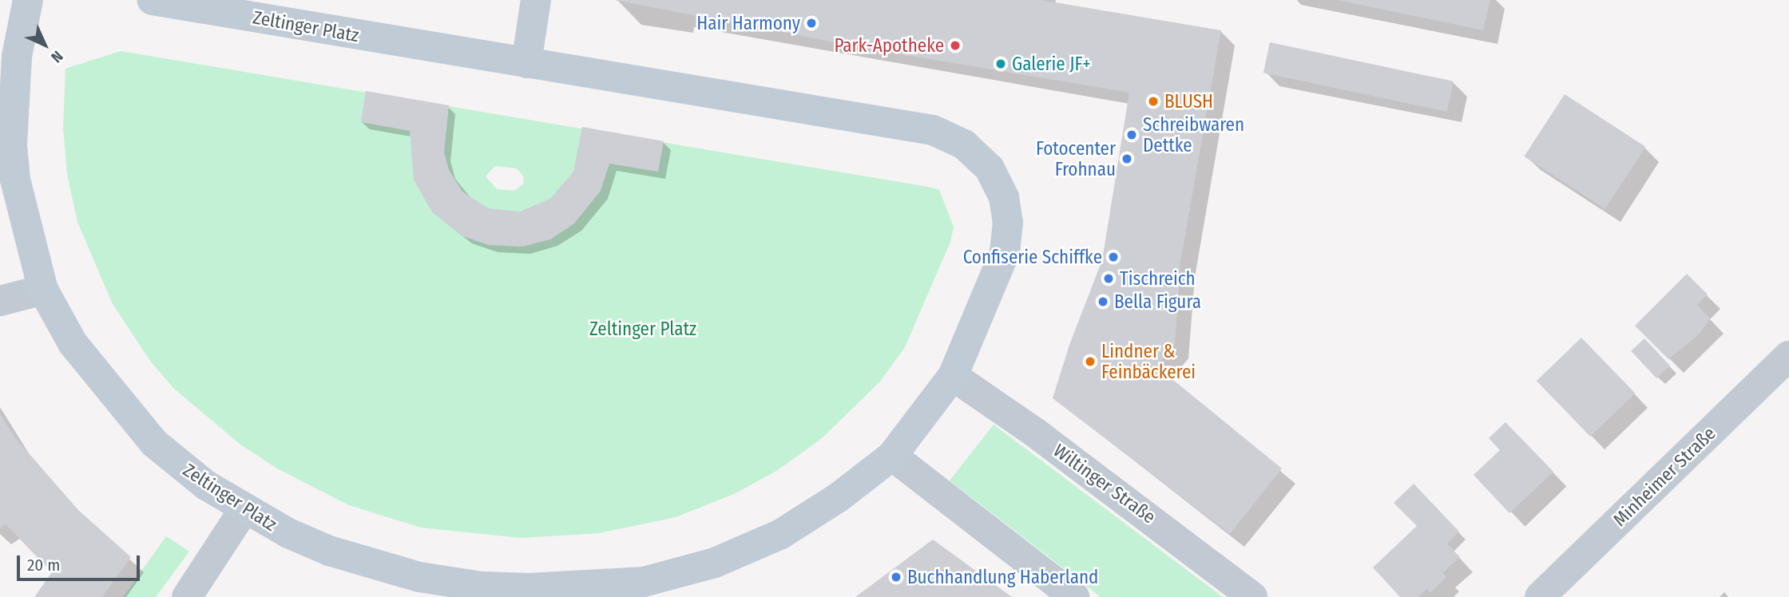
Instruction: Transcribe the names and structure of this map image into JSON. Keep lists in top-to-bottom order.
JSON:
{
  "streets": {
    "street": ["Zeltinger Platz", "Minheimer Straße", "Wiltinger Straße"]
  },
  "crossings": [
    ["Zeltinger Platz", "Wiltinger Straße"]
  ],
  "parks": ["Zeltinger Platz"],
  "places": [
    "Hair Harmony",
    "Park-Apotheke",
    "Galerie JF+",
    "BLUSH",
    "Schreibwaren Dettke",
    "Fotocenter Frohnau",
    "Confiserie Schiffke",
    "Tischreich",
    "Bella Figura",
    "Lindner & Feinbäckerei",
    "Buchhandlung Haberland"
  ],
  "scale_bar": "20 m",
  "north": "bottom right"
}
